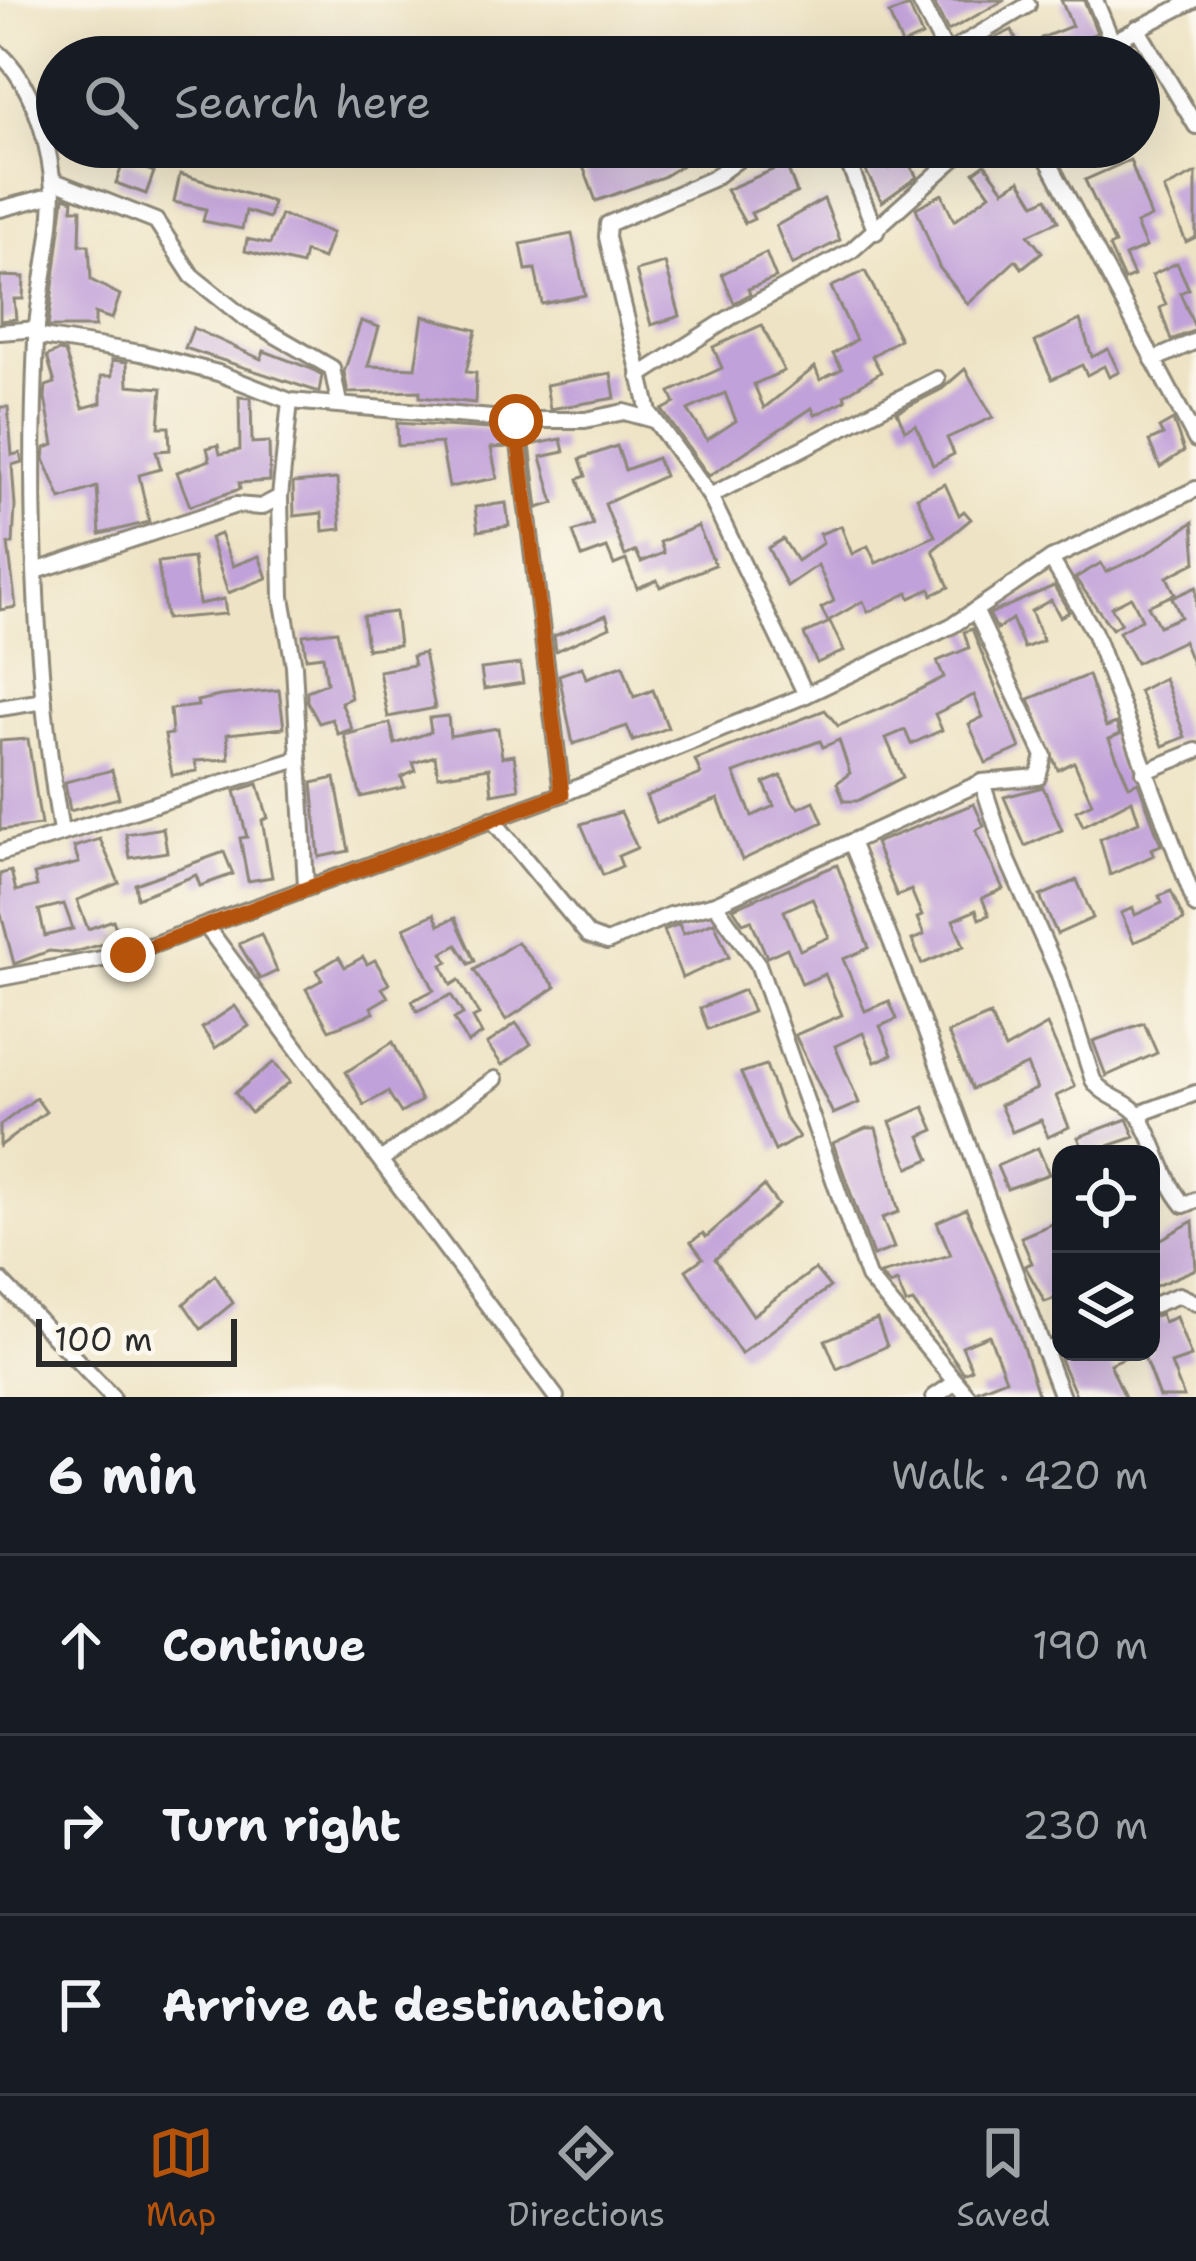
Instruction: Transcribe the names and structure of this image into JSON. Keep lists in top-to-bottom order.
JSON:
{
  "scale_bar": "100 m",
  "page": {
    "search": "Search here",
    "scale": "100 m",
    "heading": ["6 min", "Walk · 420 m"],
    "list": [
      ["Continue", "190 m"],
      ["Turn right", "230 m"],
      "Arrive at destination"
    ],
    "nav": ["Map", "Directions", "Saved"]
  }
}
